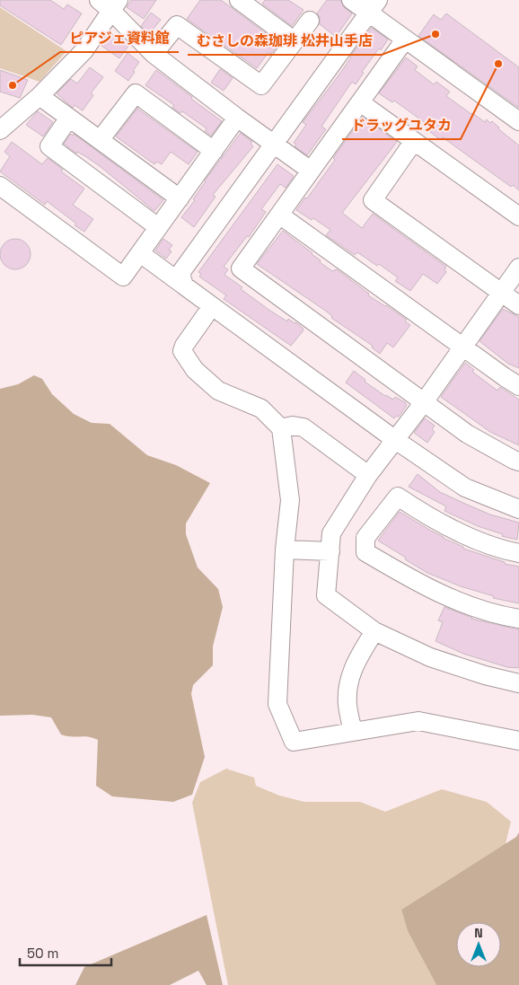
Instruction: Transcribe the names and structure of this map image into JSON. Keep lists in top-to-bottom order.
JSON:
{
  "places": ["むさしの森珈琲 松井山手店", "ドラッグユタカ", "ピアジェ資料館"],
  "scale_bar": "50 m",
  "north": "top"
}
